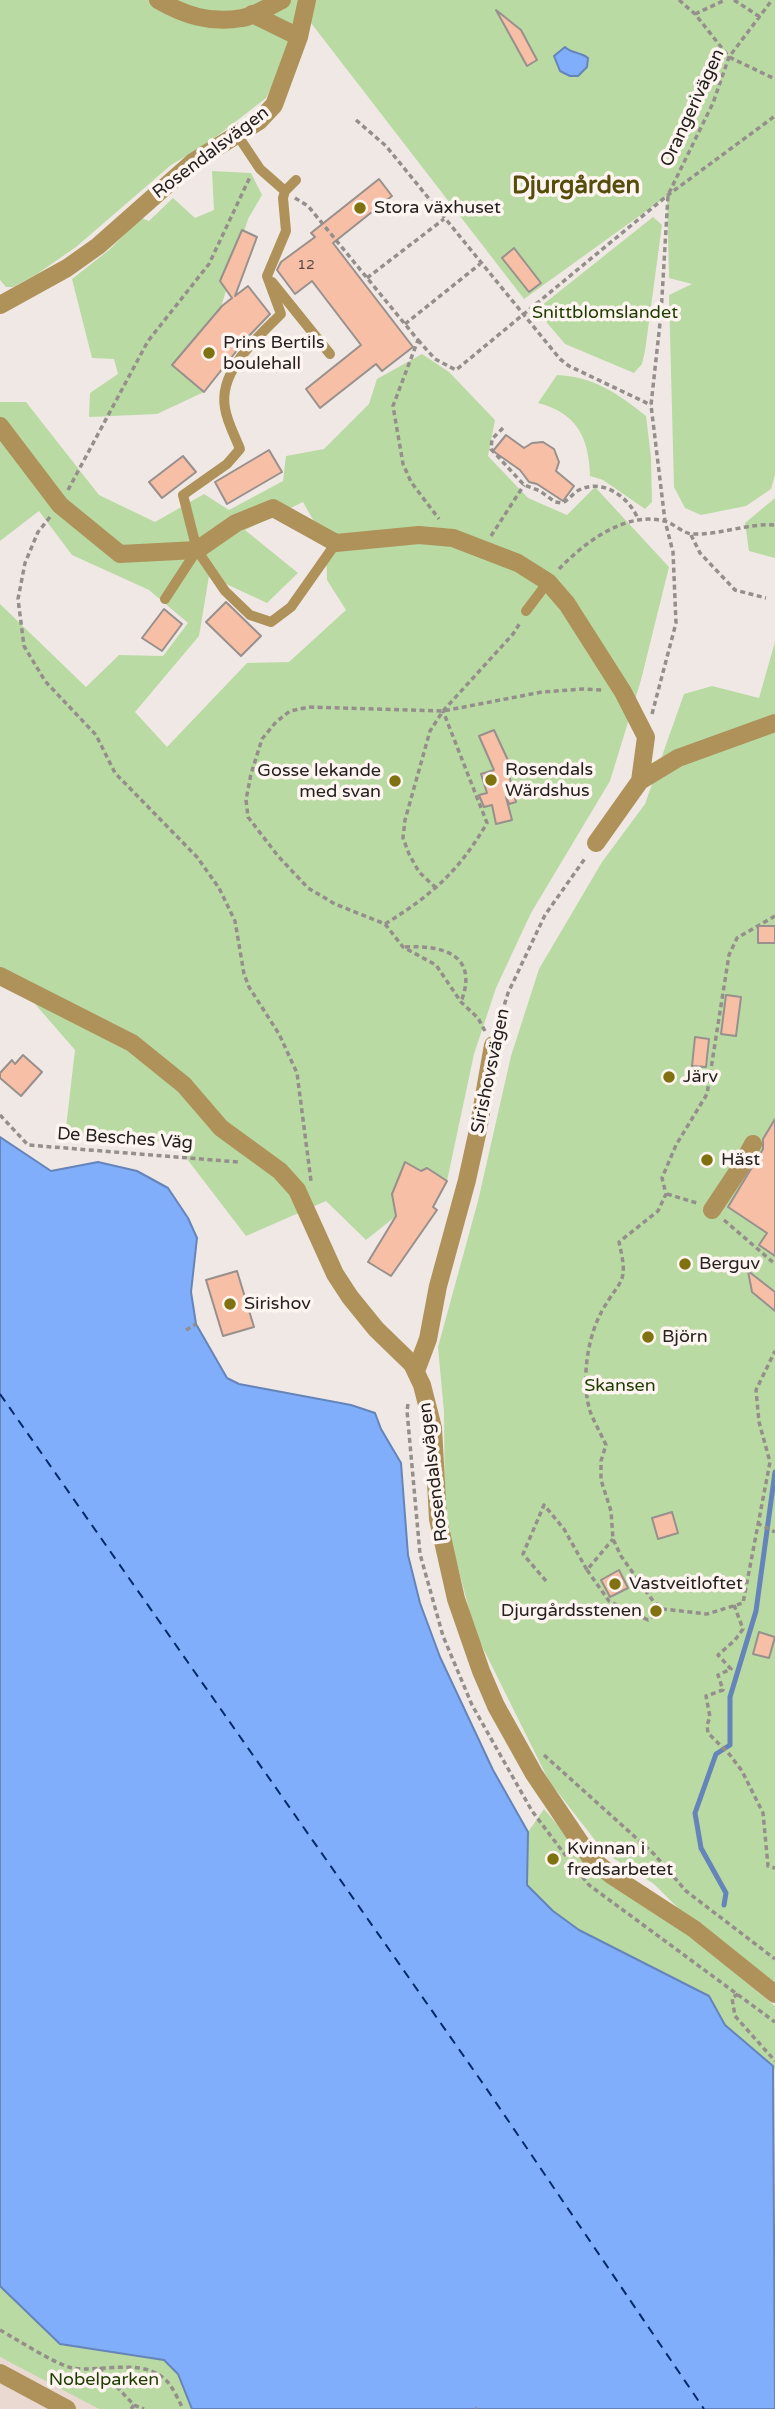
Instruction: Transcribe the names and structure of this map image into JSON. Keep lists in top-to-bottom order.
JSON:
{
  "streets": {
    "street": ["Rosendalsvägen", "Sirishovsvägen"],
    "path": ["Orangerivägen", "De Besches Väg"]
  },
  "crossings": [
    ["Rosendalsvägen", "Sirishovsvägen"],
    ["Rosendalsvägen", "De Besches Väg"]
  ],
  "districts": ["Djurgården"],
  "parks": ["Snittblomslandet", "Skansen", "Nobelparken"],
  "places": [
    "Stora växhuset",
    "Prins Bertils boulehall",
    "Rosendals Wärdshus",
    "Gosse lekande med svan",
    "Järv",
    "Häst",
    "Berguv",
    "Sirishov",
    "Björn",
    "Vastveitloftet",
    "Djurgårdsstenen",
    "Kvinnan i fredsarbetet"
  ],
  "house_numbers": ["12"]
}
